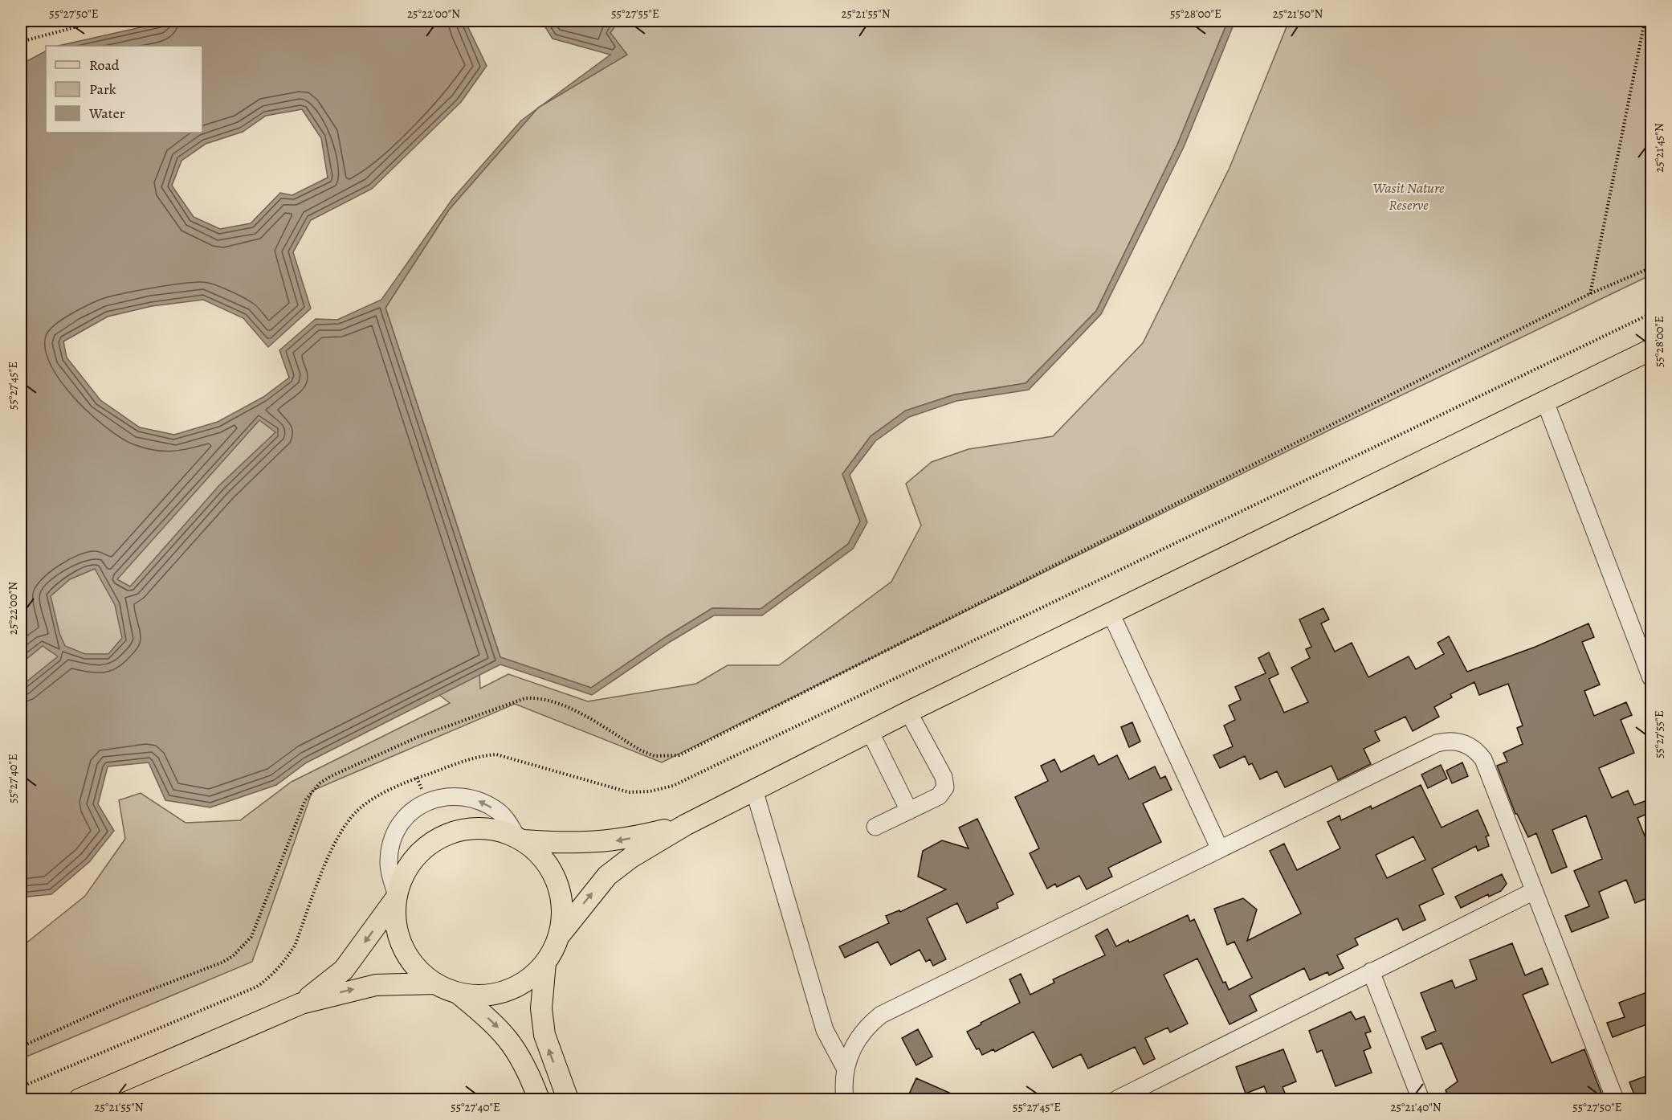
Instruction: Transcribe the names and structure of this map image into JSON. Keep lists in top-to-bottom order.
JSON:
{
  "parks": ["Wasit Nature Reserve"],
  "legend": ["Road", "Park", "Water"],
  "coordinates": [
    "55°27'50\"E",
    "25°22'00\"N",
    "55°27'55\"E",
    "25°21'55\"N",
    "55°28'00\"E",
    "25°21'50\"N",
    "25°21'45\"N",
    "55°27'45\"E",
    "55°27'40\"E",
    "25°21'40\"N"
  ]
}
